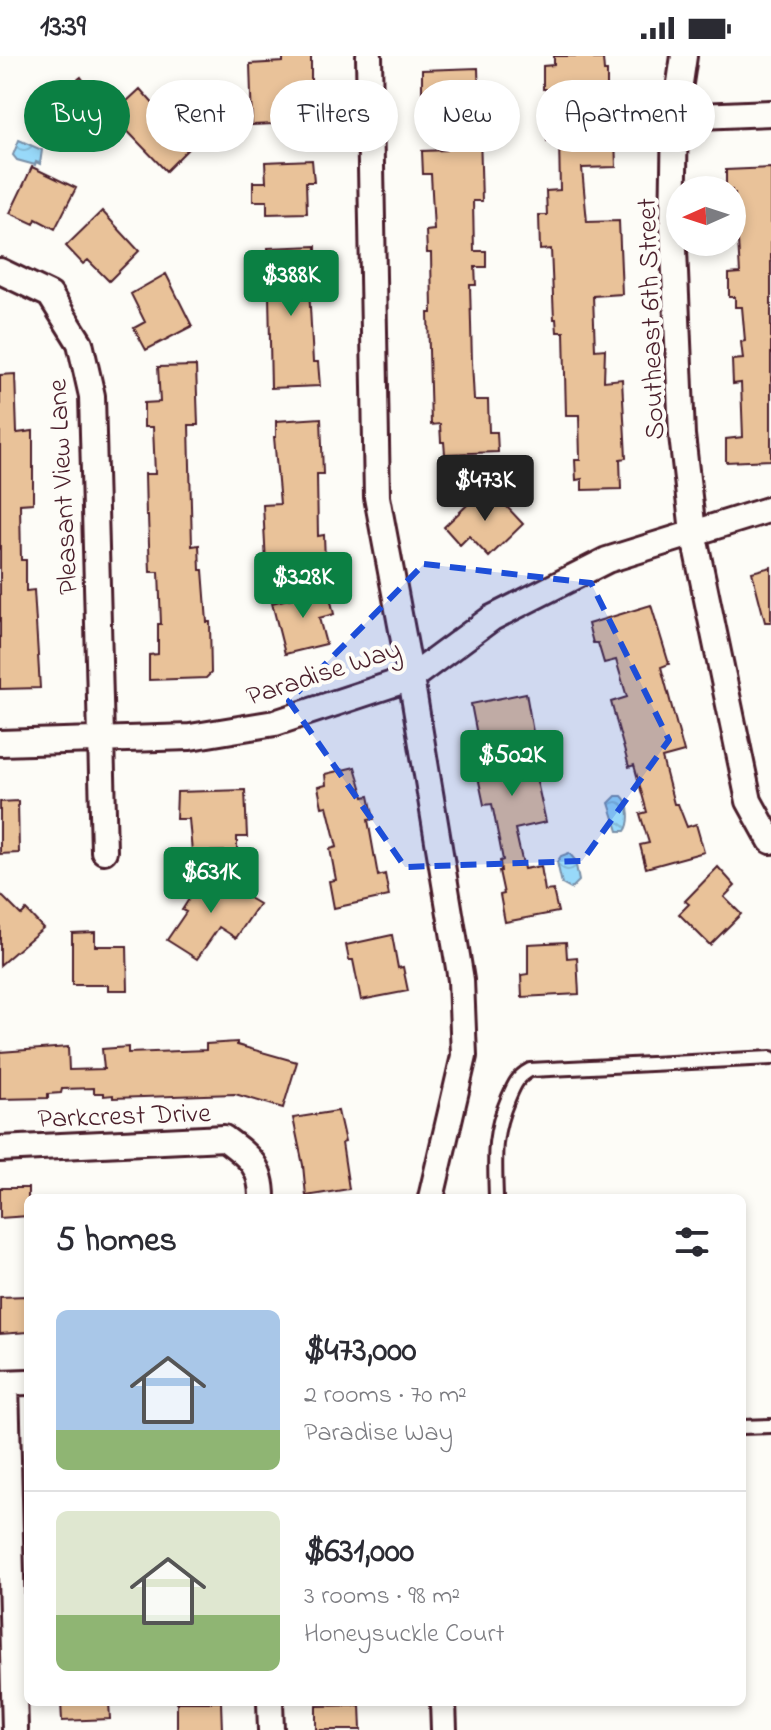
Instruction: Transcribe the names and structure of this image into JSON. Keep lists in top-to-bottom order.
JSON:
{
  "streets": {
    "street": [
      "Southeast 6th Street",
      "Pleasant View Lane",
      "Paradise Way",
      "Parkcrest Drive"
    ]
  },
  "crossings": [
    ["Southeast 6th Street", "Paradise Way"],
    ["Pleasant View Lane", "Paradise Way"]
  ],
  "north": "left",
  "page": {
    "status": "13:39",
    "chip": [
      "Buy",
      "Rent",
      "Filters",
      "New",
      "Apartment"
    ],
    "price": [
      "$388K",
      "$473K",
      "$328K",
      "$502K",
      "$631K"
    ],
    "heading": "5 homes",
    "list": [
      {
        "name": "$473,000",
        "note": "2 rooms · 70 m² · Paradise Way"
      },
      {
        "name": "$631,000",
        "note": "3 rooms · 98 m² · Honeysuckle Court"
      }
    ]
  }
}
